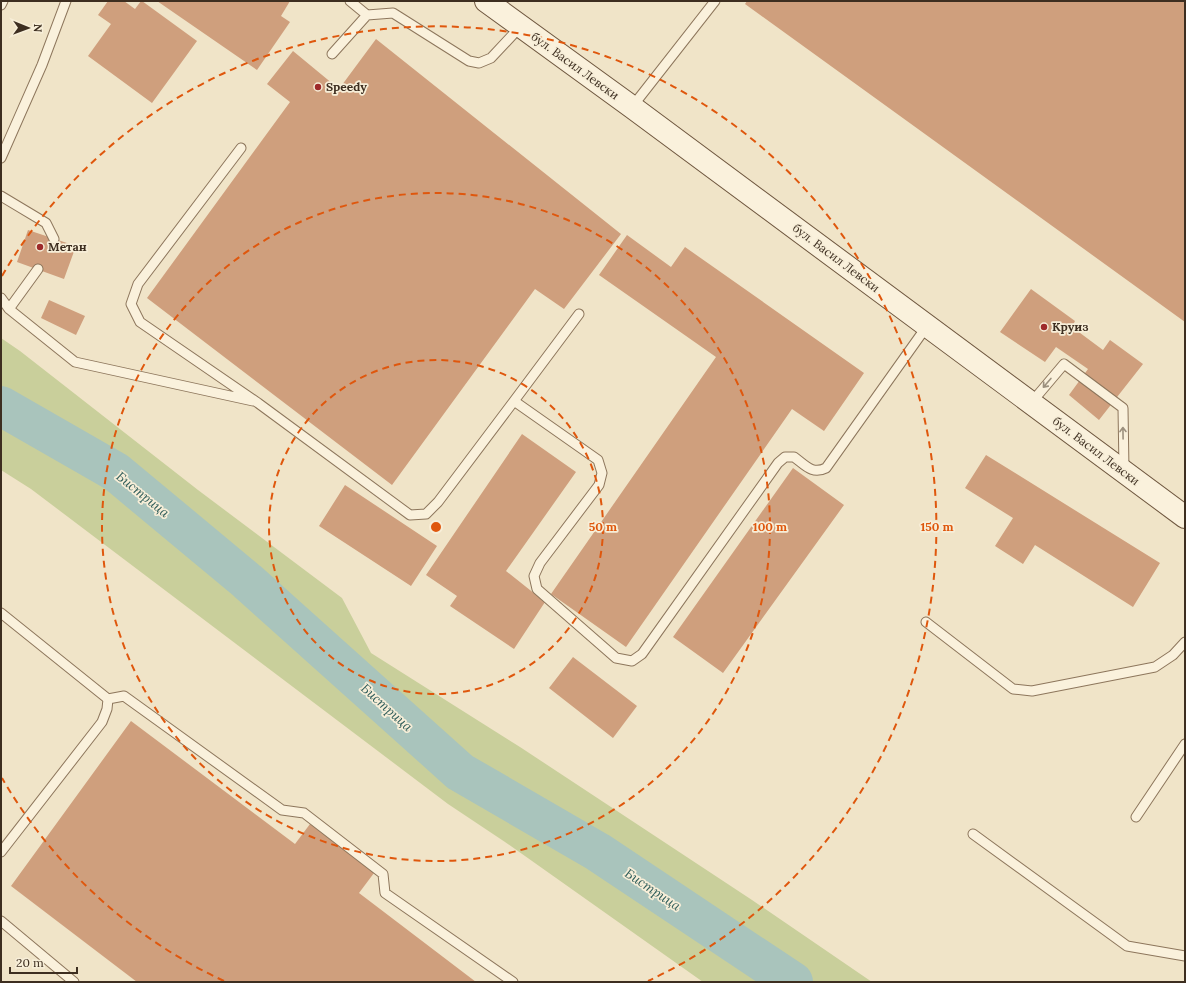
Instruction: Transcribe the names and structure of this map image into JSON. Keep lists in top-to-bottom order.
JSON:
{
  "streets": {
    "street": ["бул. Васил Левски"]
  },
  "water": ["Бистрица"],
  "places": ["Speedy", "Метан", "Круиз"],
  "scale_bar": "20 m",
  "north": "right",
  "rings": ["50 m", "100 m", "150 m"]
}
